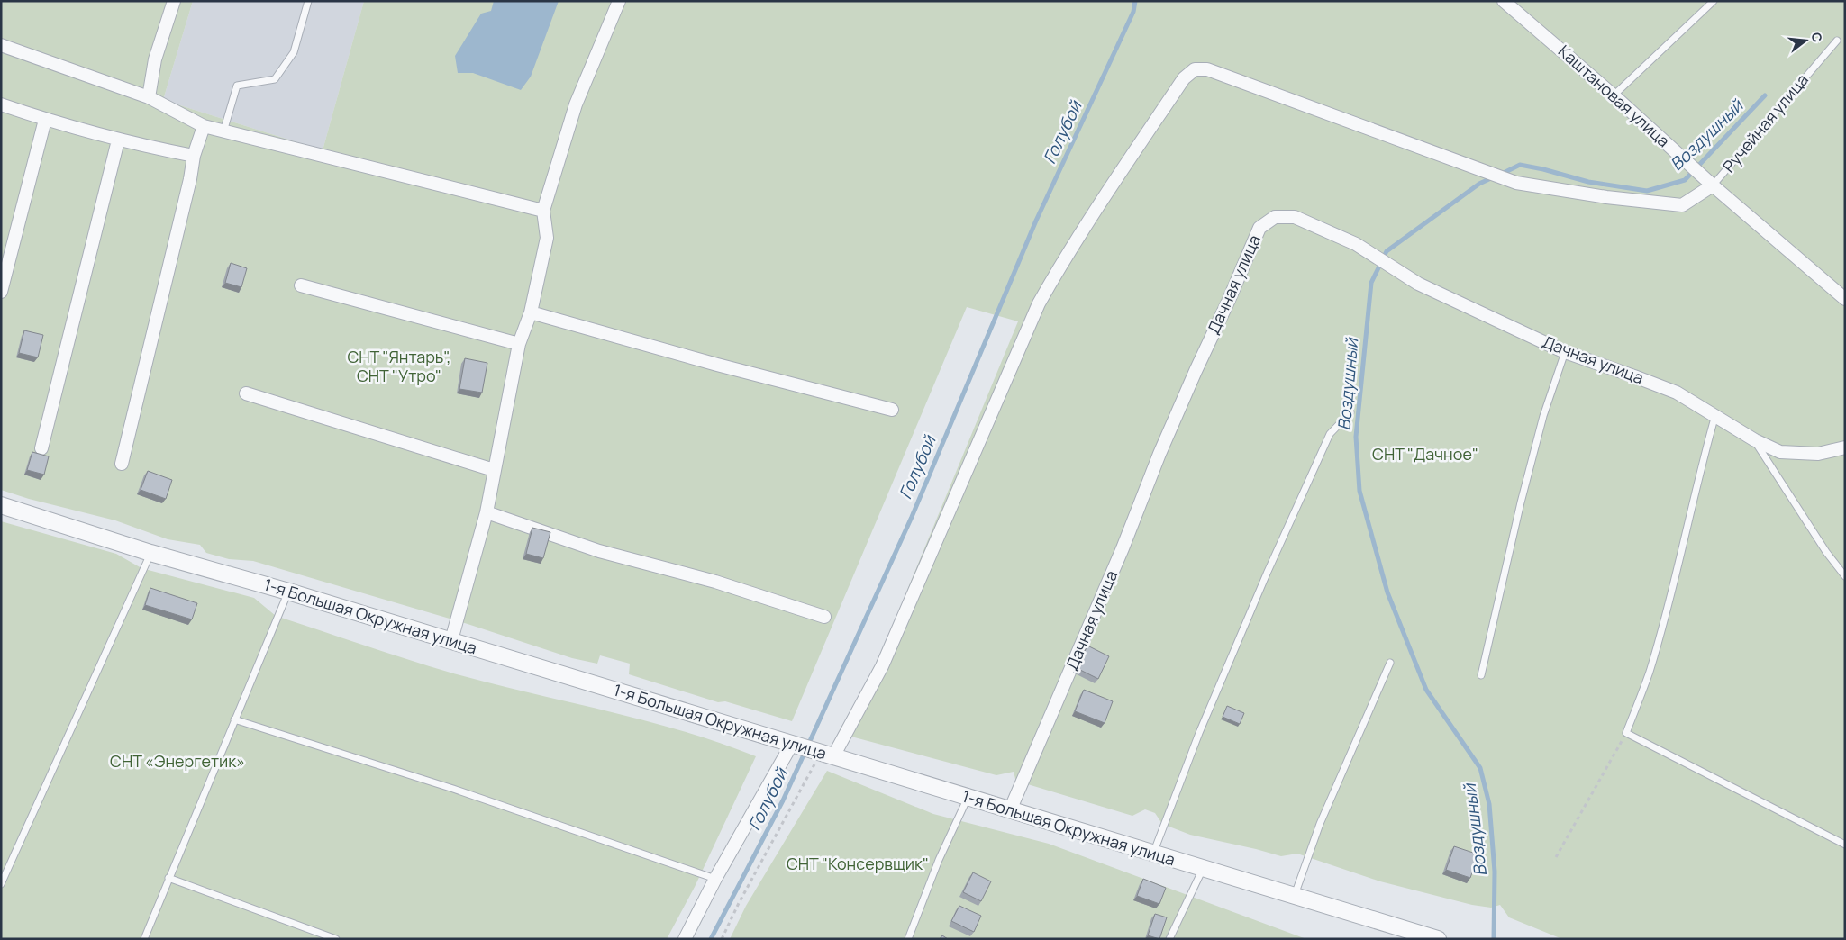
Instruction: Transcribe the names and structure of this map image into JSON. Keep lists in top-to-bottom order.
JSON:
{
  "streets": {
    "street": ["Каштановая улица", "Дачная улица", "1-я Большая Окружная улица"],
    "lane": ["Ручейная улица"]
  },
  "crossings": [
    ["Каштановая улица", "Ручейная улица"],
    ["Дачная улица", "1-я Большая Окружная улица"]
  ],
  "water": ["Голубой", "Воздушный"],
  "parks": [
    "СНТ \"Янтарь\", СНТ \"Утро\"",
    "СНТ \"Дачное\"",
    "СНТ «Энергетик»",
    "СНТ \"Консервщик\""
  ],
  "north": "right"
}
